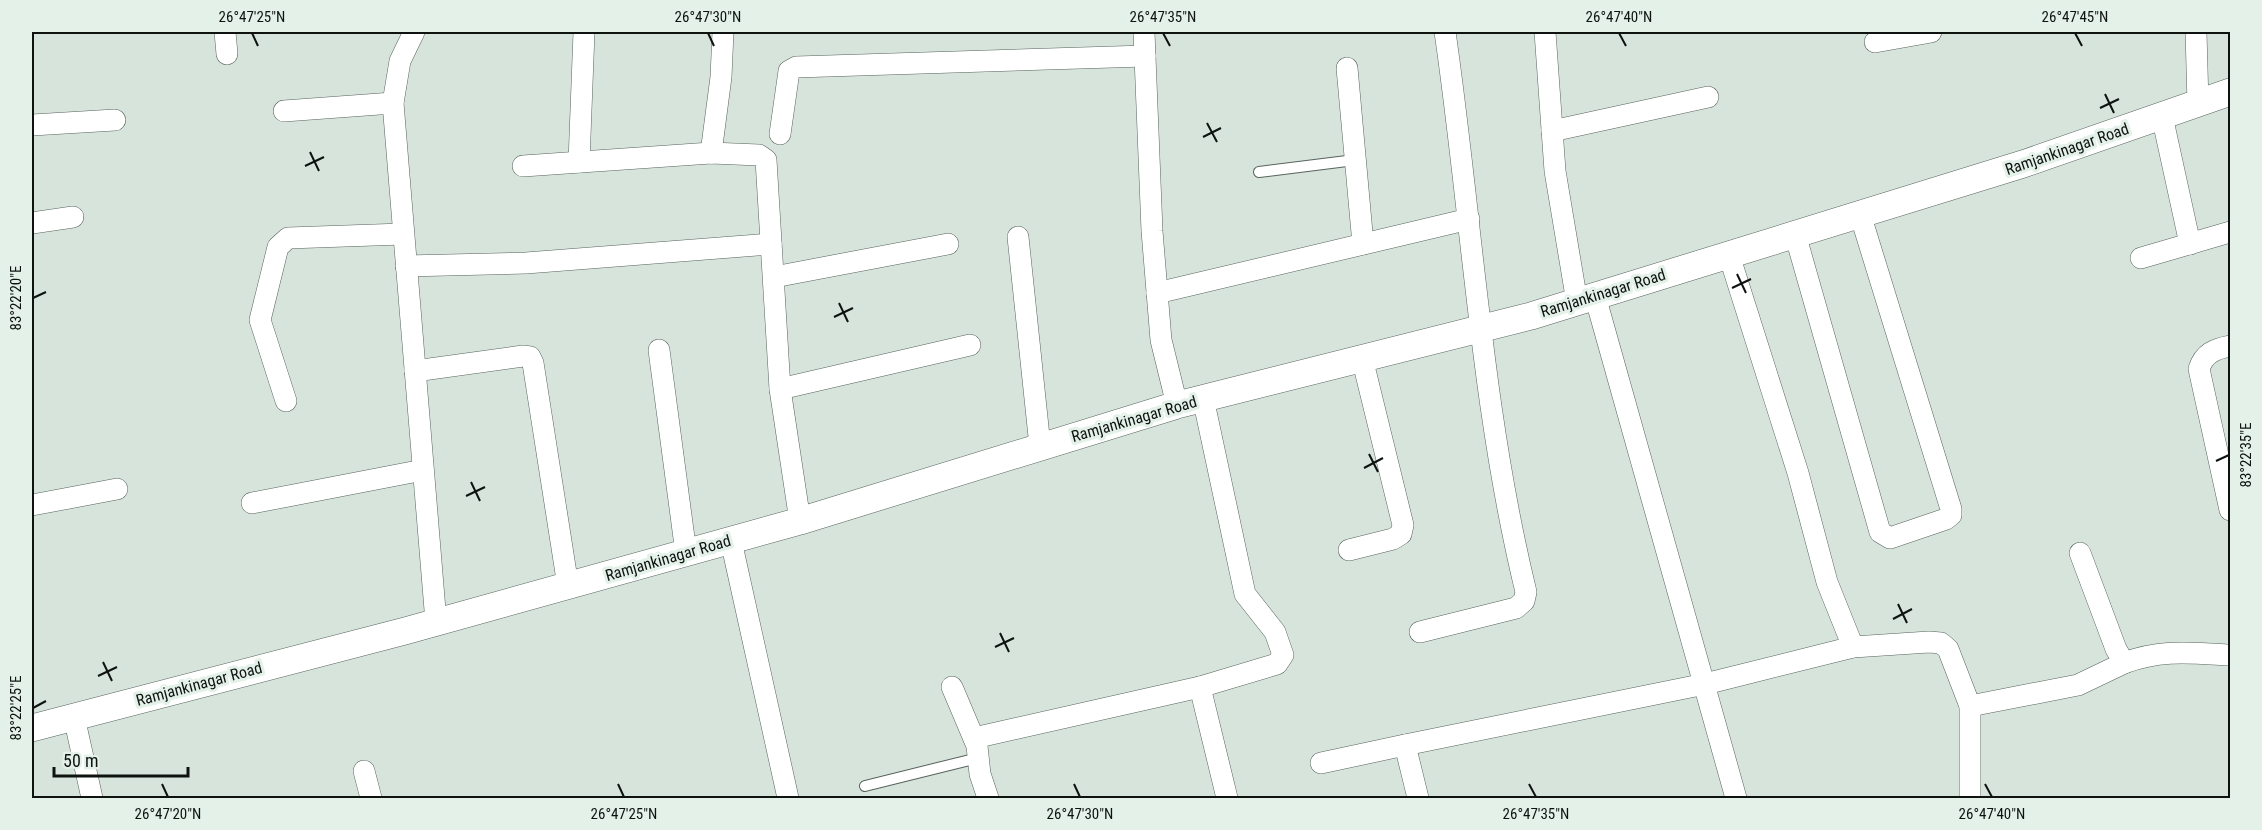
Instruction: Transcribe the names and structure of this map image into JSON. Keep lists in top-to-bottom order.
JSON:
{
  "streets": {
    "street": ["Ramjankinagar Road"]
  },
  "scale_bar": "50 m",
  "coordinates": [
    "26°47'25\"N",
    "26°47'30\"N",
    "26°47'35\"N",
    "26°47'40\"N",
    "26°47'45\"N",
    "83°22'20\"E",
    "83°22'35\"E",
    "83°22'25\"E",
    "26°47'20\"N"
  ]
}
